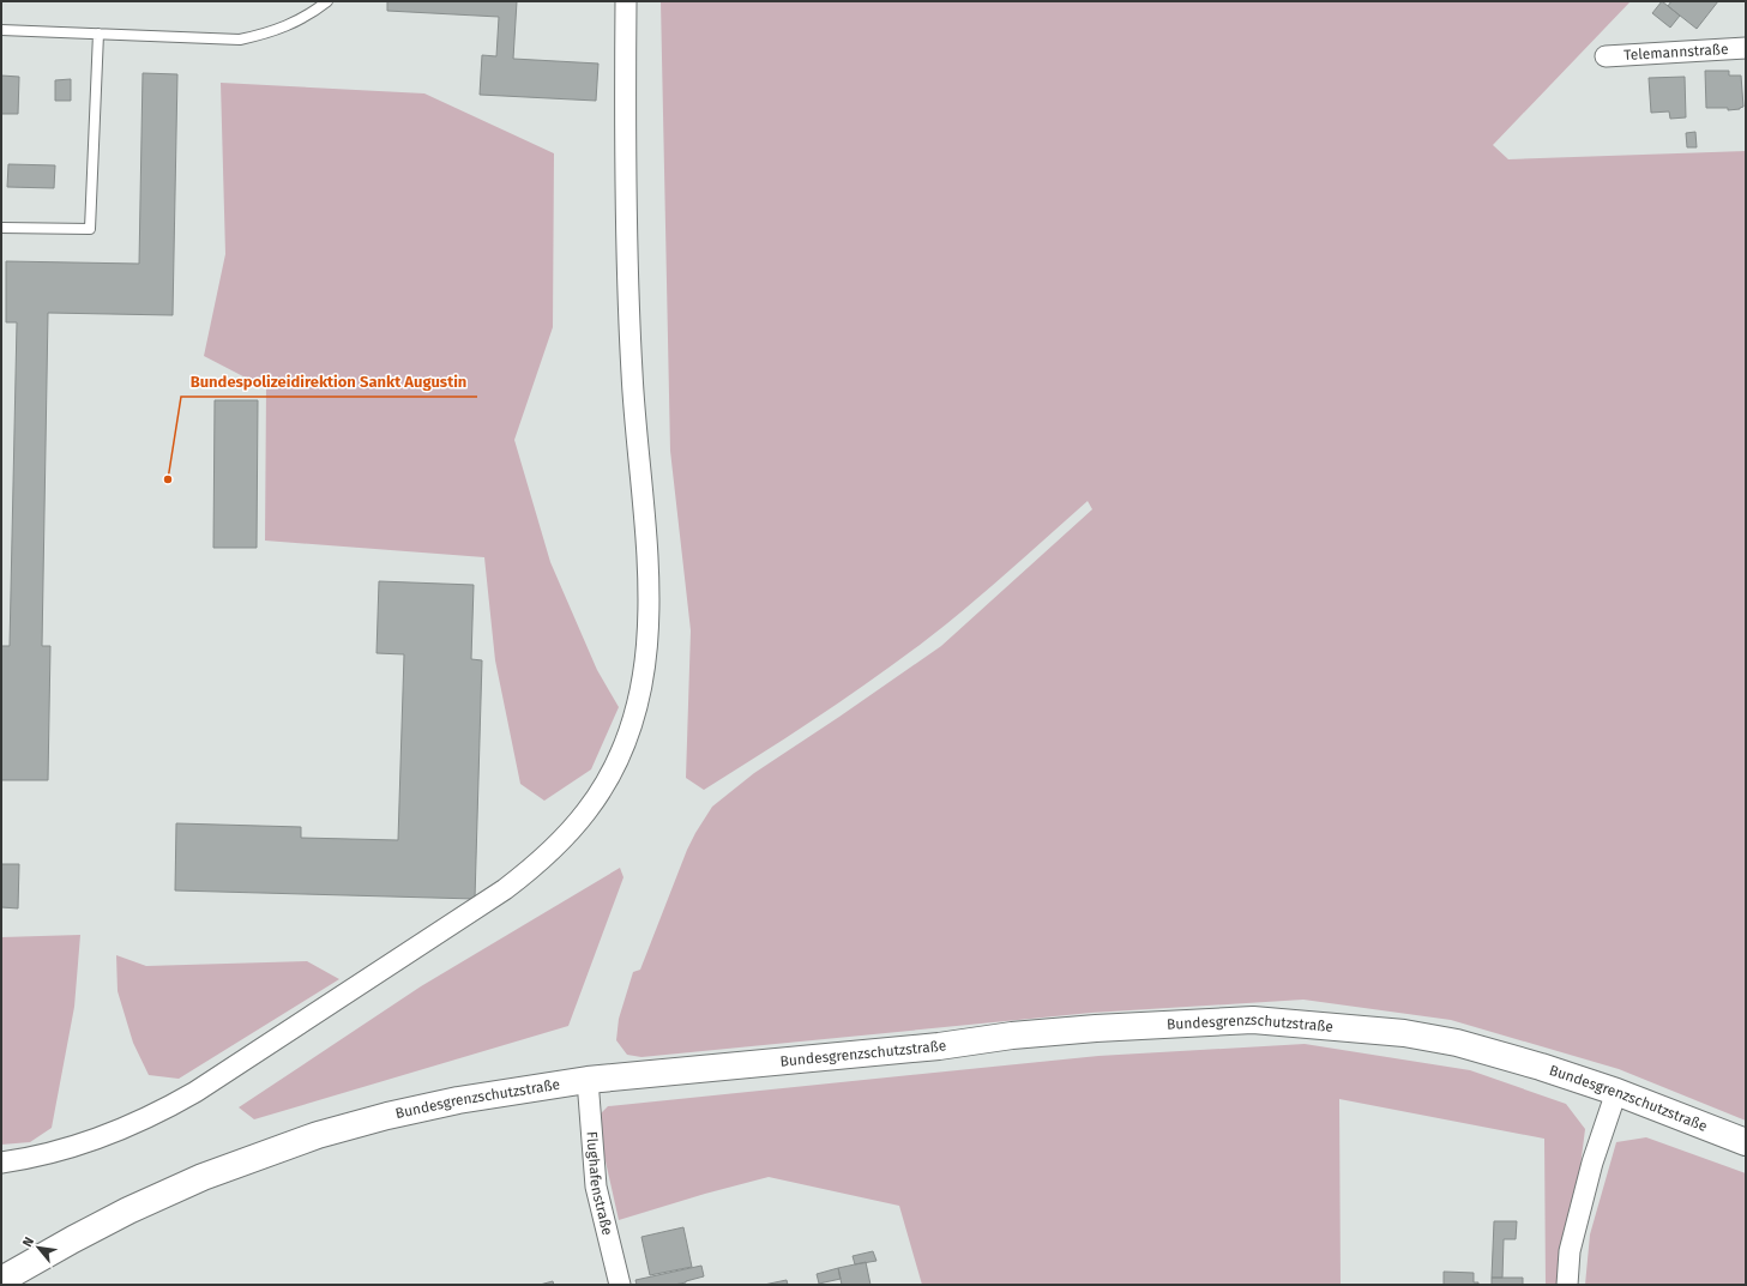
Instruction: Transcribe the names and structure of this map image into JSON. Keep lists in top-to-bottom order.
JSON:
{
  "streets": {
    "street": ["Telemannstraße", "Bundesgrenzschutzstraße", "Flughafenstraße"]
  },
  "crossings": [
    ["Bundesgrenzschutzstraße", "Flughafenstraße"]
  ],
  "places": ["Bundespolizeidirektion Sankt Augustin"],
  "north": "top left"
}
